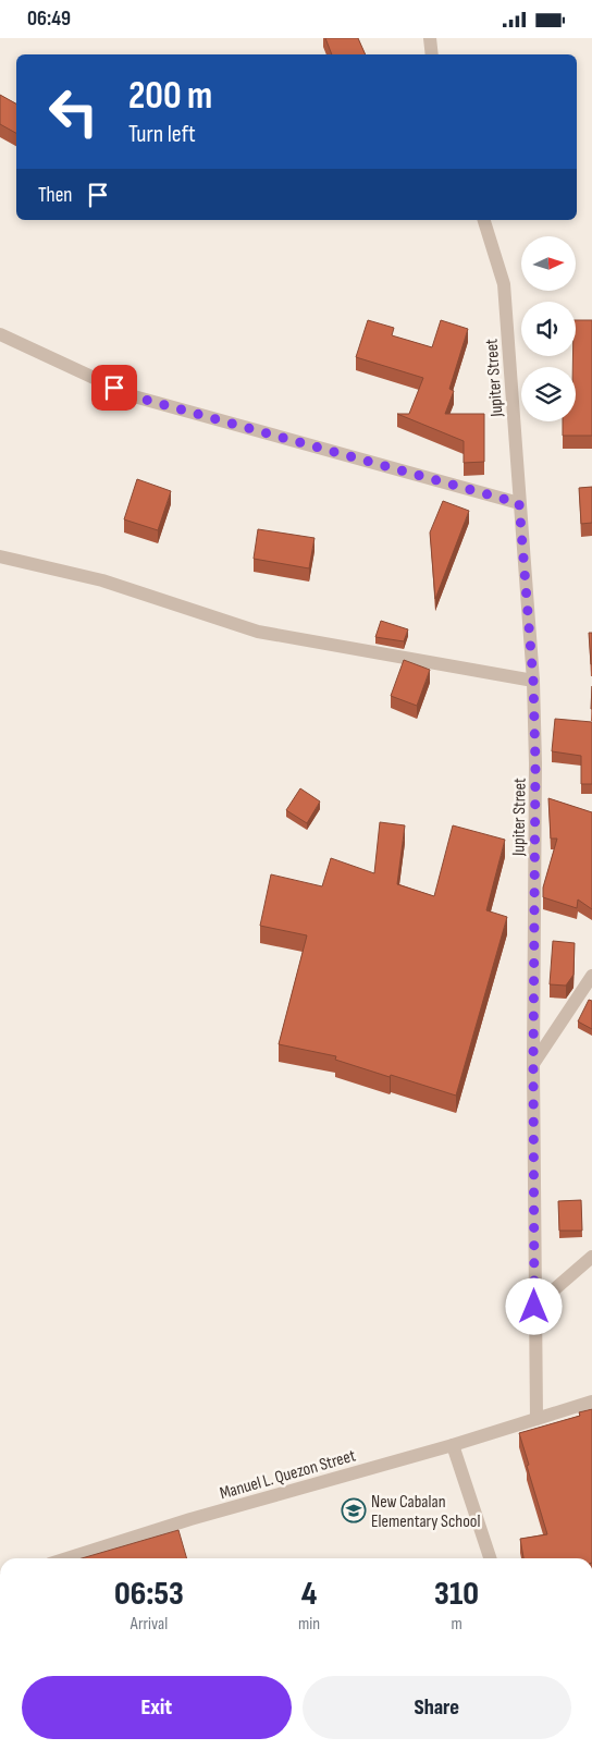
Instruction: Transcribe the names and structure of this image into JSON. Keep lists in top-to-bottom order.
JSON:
{
  "streets": {
    "street": ["Jupiter Street", "Manuel L. Quezon Street"]
  },
  "crossings": [
    ["Jupiter Street", "Manuel L. Quezon Street"]
  ],
  "places": {
    "school or university": ["New Cabalan Elementary School"]
  },
  "north": "right",
  "page": {
    "status": "06:49",
    "turn": ["200 m", "Turn left"],
    "then": "Then",
    "eta": [
      "06:53",
      "Arrival",
      "4",
      "min",
      "310",
      "m"
    ],
    "buttons": ["Exit", "Share"]
  }
}
